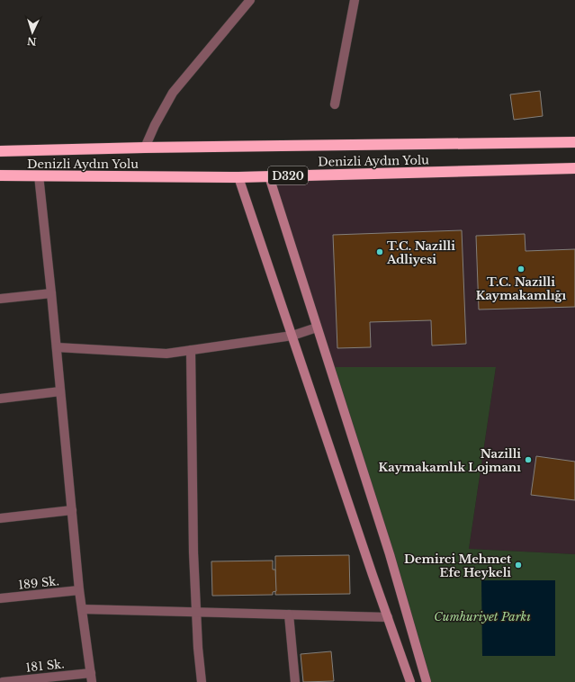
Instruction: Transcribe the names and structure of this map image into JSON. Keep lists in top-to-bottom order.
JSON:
{
  "streets": {
    "highway": ["Denizli Aydın Yolu", "D320"],
    "street": ["189 Sk.", "181 Sk."]
  },
  "parks": ["Cumhuriyet Parkı"],
  "places": [
    "T.C. Nazilli Adliyesi",
    "T.C. Nazilli Kaymakamlığı",
    "Nazilli Kaymakamlık Lojmanı",
    "Demirci Mehmet Efe Heykeli"
  ],
  "north": "bottom"
}
